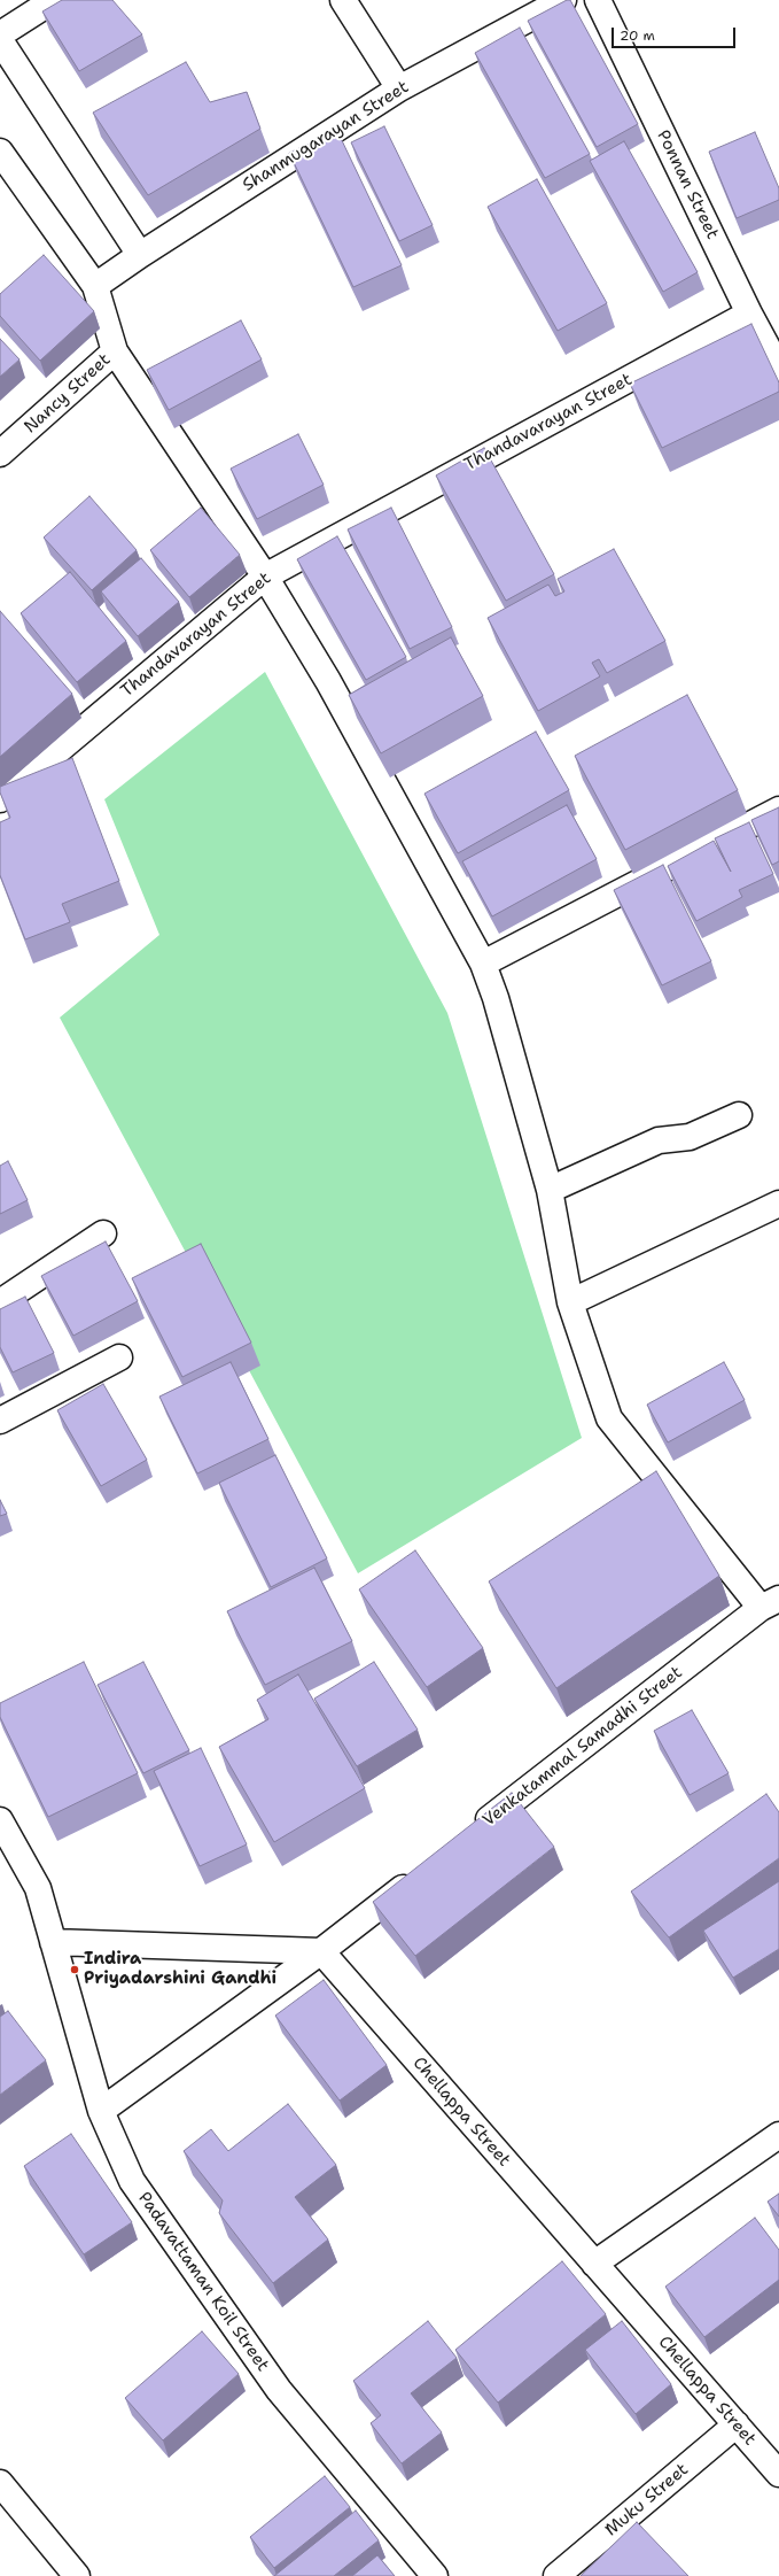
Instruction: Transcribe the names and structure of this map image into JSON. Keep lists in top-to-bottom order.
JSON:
{
  "streets": {
    "street": [
      "Shanmugarayan Street",
      "Ponnan Street",
      "Nancy Street",
      "Thandavarayan Street",
      "Venkatammal Samadhi Street",
      "Chellappa Street",
      "Padavattaman Koil Street",
      "Muku Street"
    ]
  },
  "crossings": [
    ["Ponnan Street", "Thandavarayan Street"],
    ["Chellappa Street", "Muku Street"]
  ],
  "places": ["Indira Priyadarshini Gandhi"],
  "scale_bar": "20 m"
}
